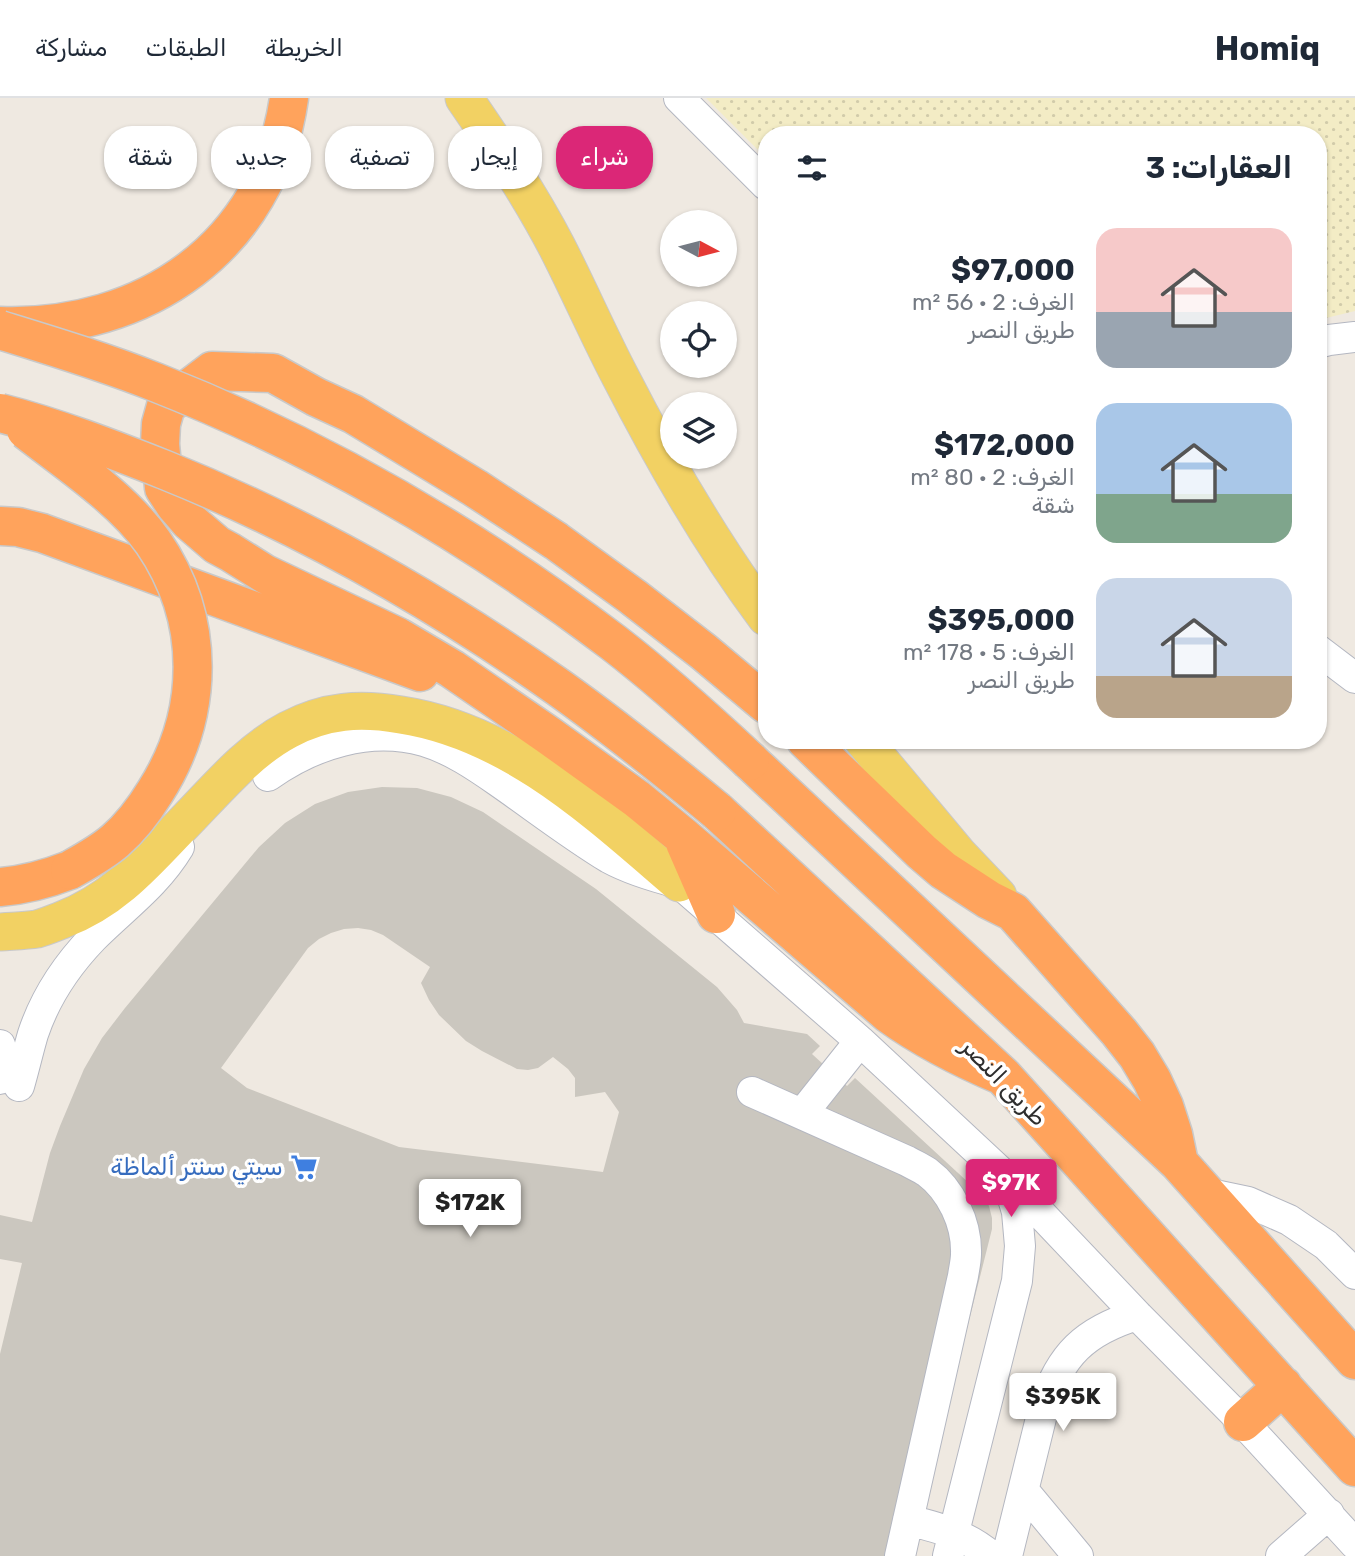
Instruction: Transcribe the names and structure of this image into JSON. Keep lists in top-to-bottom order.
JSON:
{
  "streets": {
    "highway": ["طريق النصر"]
  },
  "places": {
    "supermarket": ["سيتي سنتر ألماظة"]
  },
  "north": "right",
  "page": {
    "header": "Homiq",
    "nav": ["الخريطة", "الطبقات", "مشاركة"],
    "chip": [
      "شراء",
      "إيجار",
      "تصفية",
      "جديد",
      "شقة"
    ],
    "heading": "العقارات: 3",
    "list": [
      {
        "name": "$97,000",
        "note": "الغرف: 2 · 56 m² · طريق النصر"
      },
      {
        "name": "$172,000",
        "note": "الغرف: 2 · 80 m² · شقة"
      },
      {
        "name": "$395,000",
        "note": "الغرف: 5 · 178 m² · طريق النصر"
      }
    ],
    "price": ["$97K", "$172K", "$395K"]
  }
}
